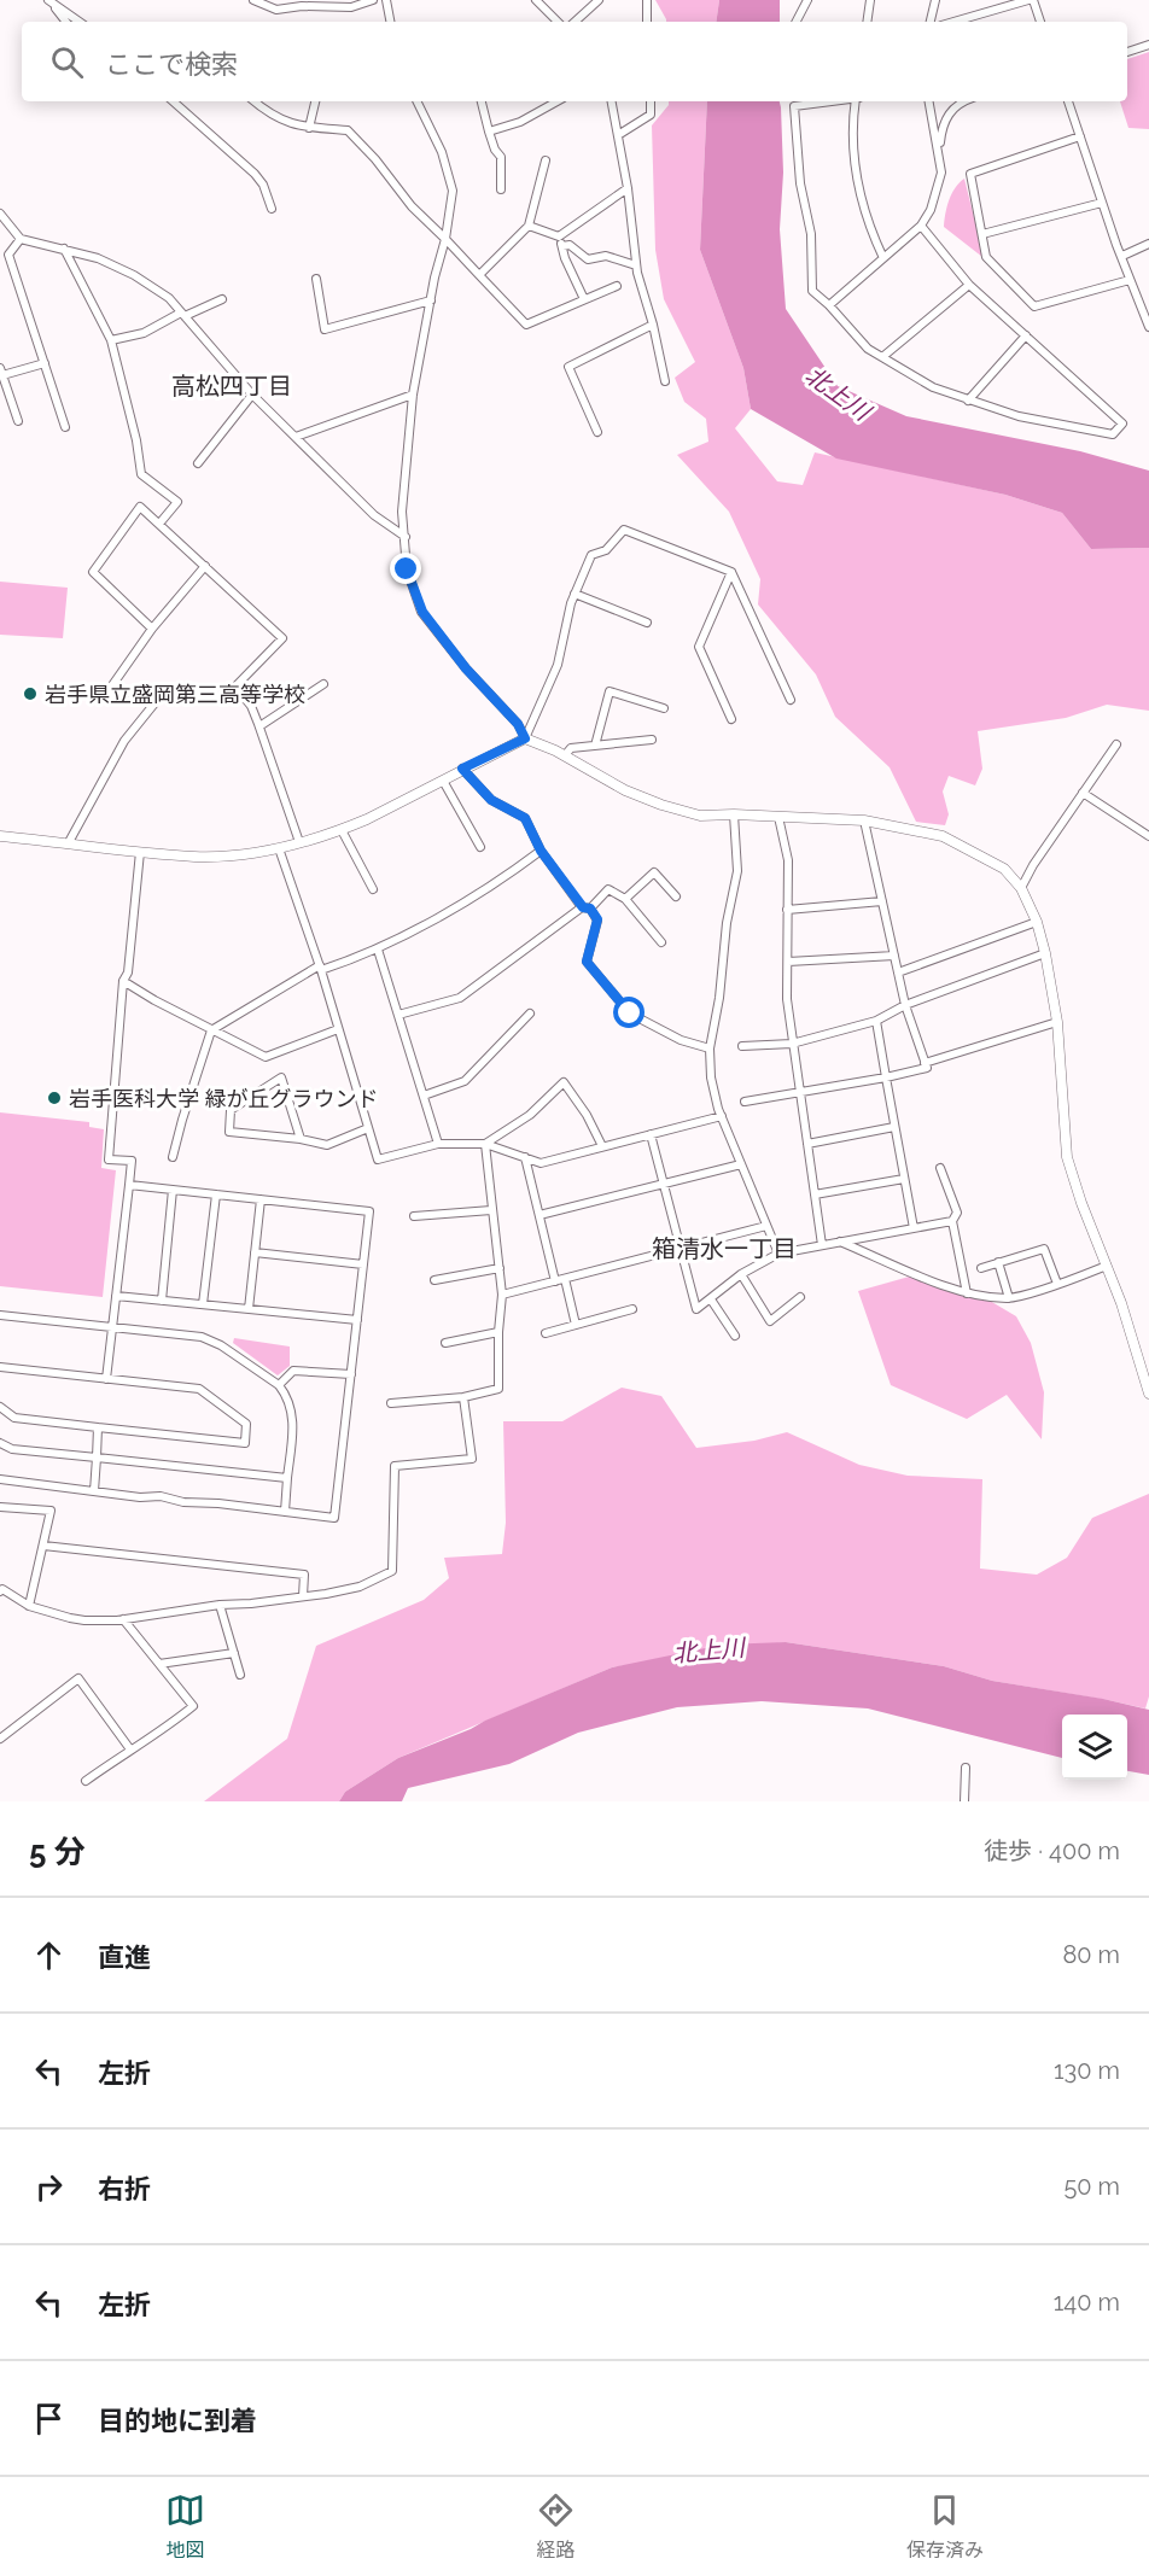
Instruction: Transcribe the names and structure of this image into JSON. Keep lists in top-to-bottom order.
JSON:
{
  "districts": ["高松四丁目", "箱清水一丁目"],
  "water": ["北上川"],
  "places": ["岩手県立盛岡第三高等学校", "岩手医科大学 緑が丘グラウンド"],
  "page": {
    "search": "ここで検索",
    "heading": ["5 分", "徒歩 · 400 m"],
    "list": [
      ["直進", "80 m"],
      ["左折", "130 m"],
      ["右折", "50 m"],
      ["左折", "140 m"],
      "目的地に到着"
    ],
    "nav": ["地図", "経路", "保存済み"]
  }
}
